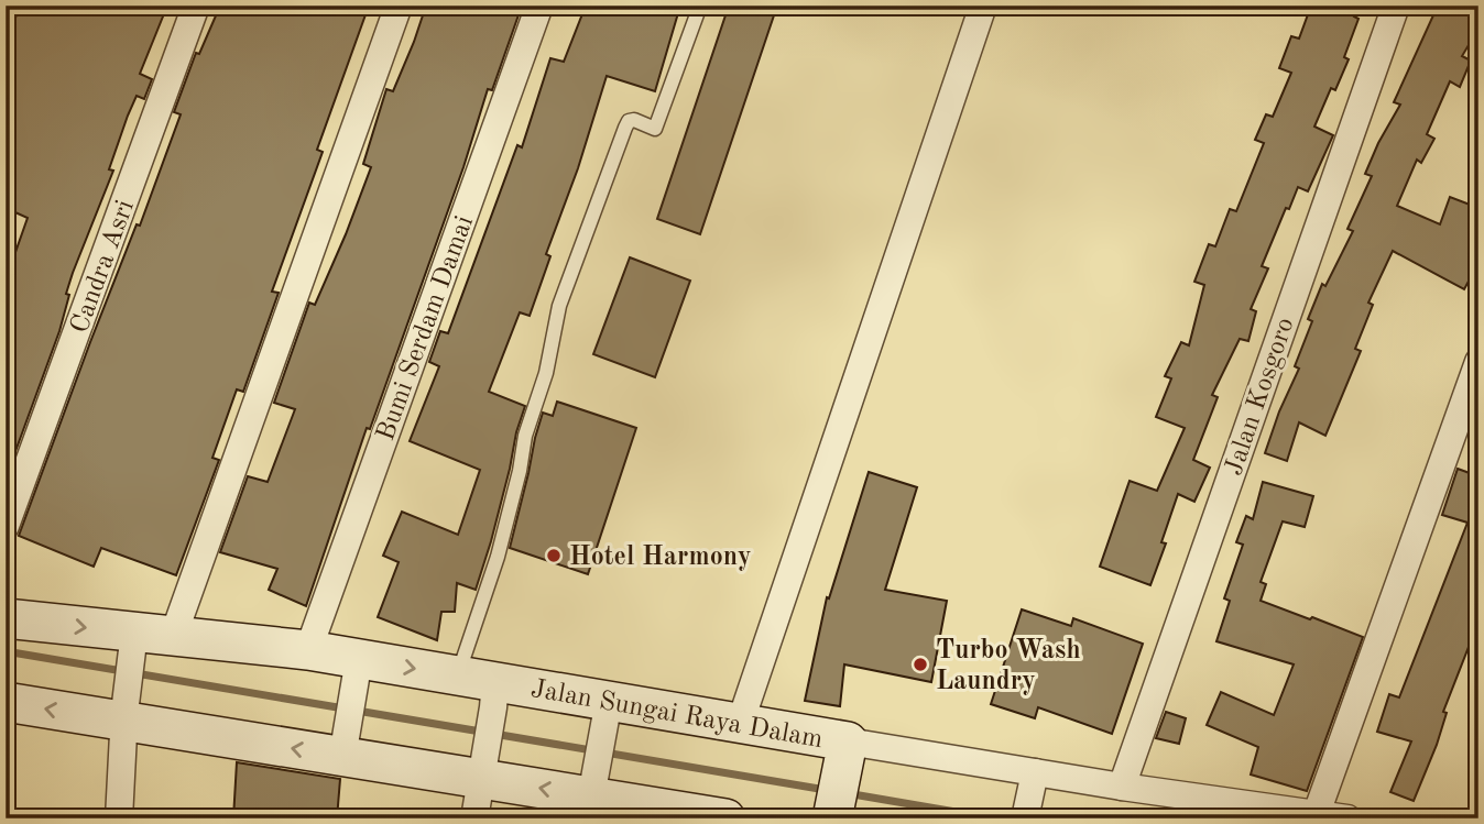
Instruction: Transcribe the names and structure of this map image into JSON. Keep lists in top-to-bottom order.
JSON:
{
  "streets": {
    "street": [
      "Candra Asri",
      "Bumi Serdam Damai",
      "Jalan Kosgoro",
      "Jalan Sungai Raya Dalam"
    ]
  },
  "crossings": [
    ["Bumi Serdam Damai", "Jalan Sungai Raya Dalam"],
    ["Jalan Kosgoro", "Jalan Sungai Raya Dalam"]
  ],
  "places": ["Hotel Harmony", "Turbo Wash Laundry"]
}
